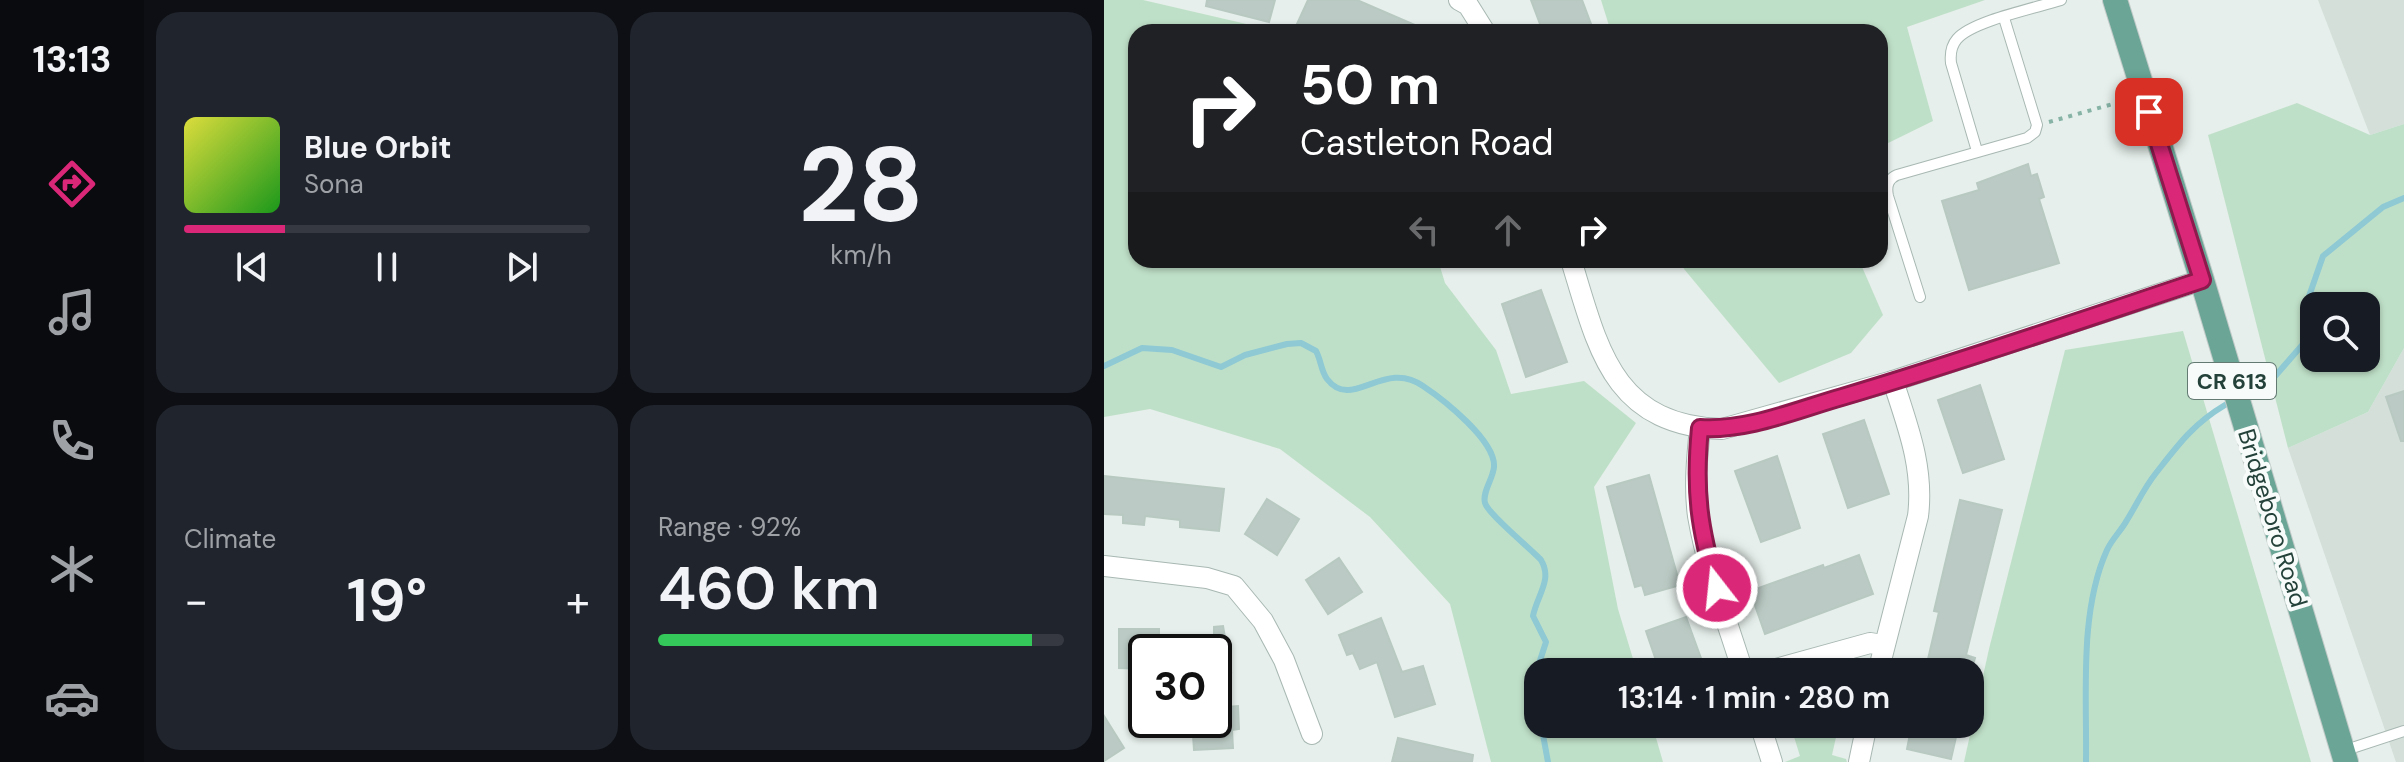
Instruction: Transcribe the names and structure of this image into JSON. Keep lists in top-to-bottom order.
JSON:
{
  "streets": {
    "main road": ["CR 613", "Bridgeboro Road"]
  },
  "page": {
    "tabs": "13:13",
    "tile": [
      ["28", "km/h"],
      "Climate",
      ["Range · 92%", "460 km"]
    ],
    "turn": ["50 m", "Castleton Road"],
    "song": ["Blue Orbit", "Sona"],
    "heat": ["−", "19°", "+"],
    "limit": "30",
    "trip": "13:14 · 1 min · 280 m"
  }
}
